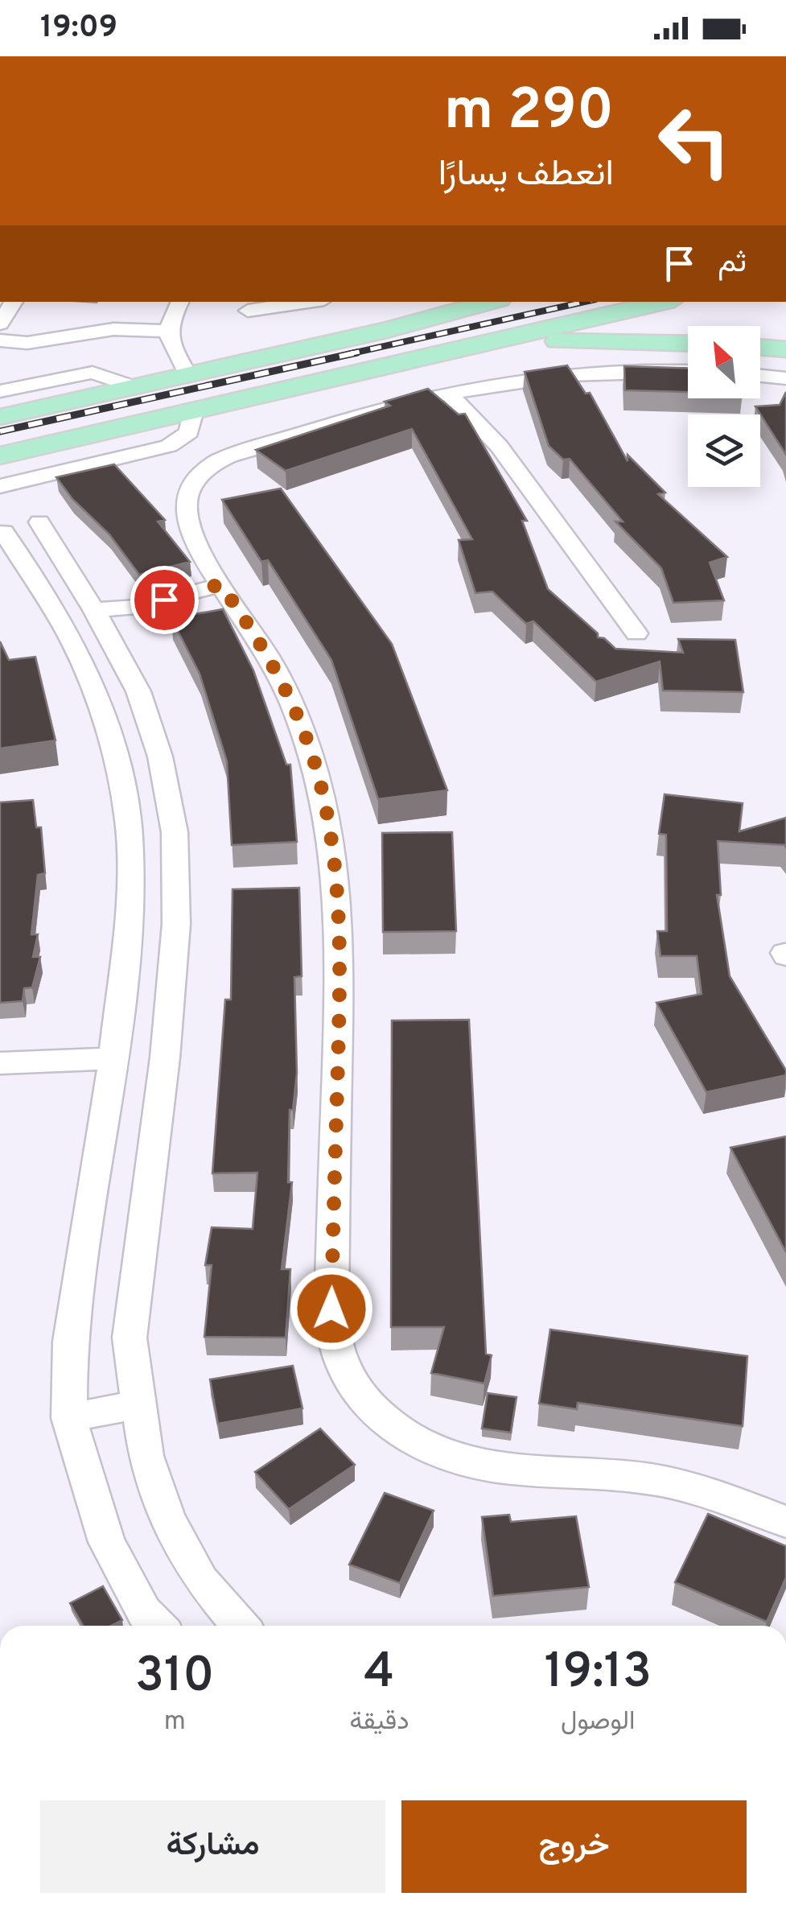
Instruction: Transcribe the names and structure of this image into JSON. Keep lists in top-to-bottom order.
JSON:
{
  "north": "top left",
  "page": {
    "status": "19:09",
    "turn": ["290 m", "انعطف يسارًا"],
    "then": "ثم",
    "eta": [
      "19:13",
      "الوصول",
      "4",
      "دقيقة",
      "310",
      "m"
    ],
    "buttons": ["خروج", "مشاركة"]
  }
}
